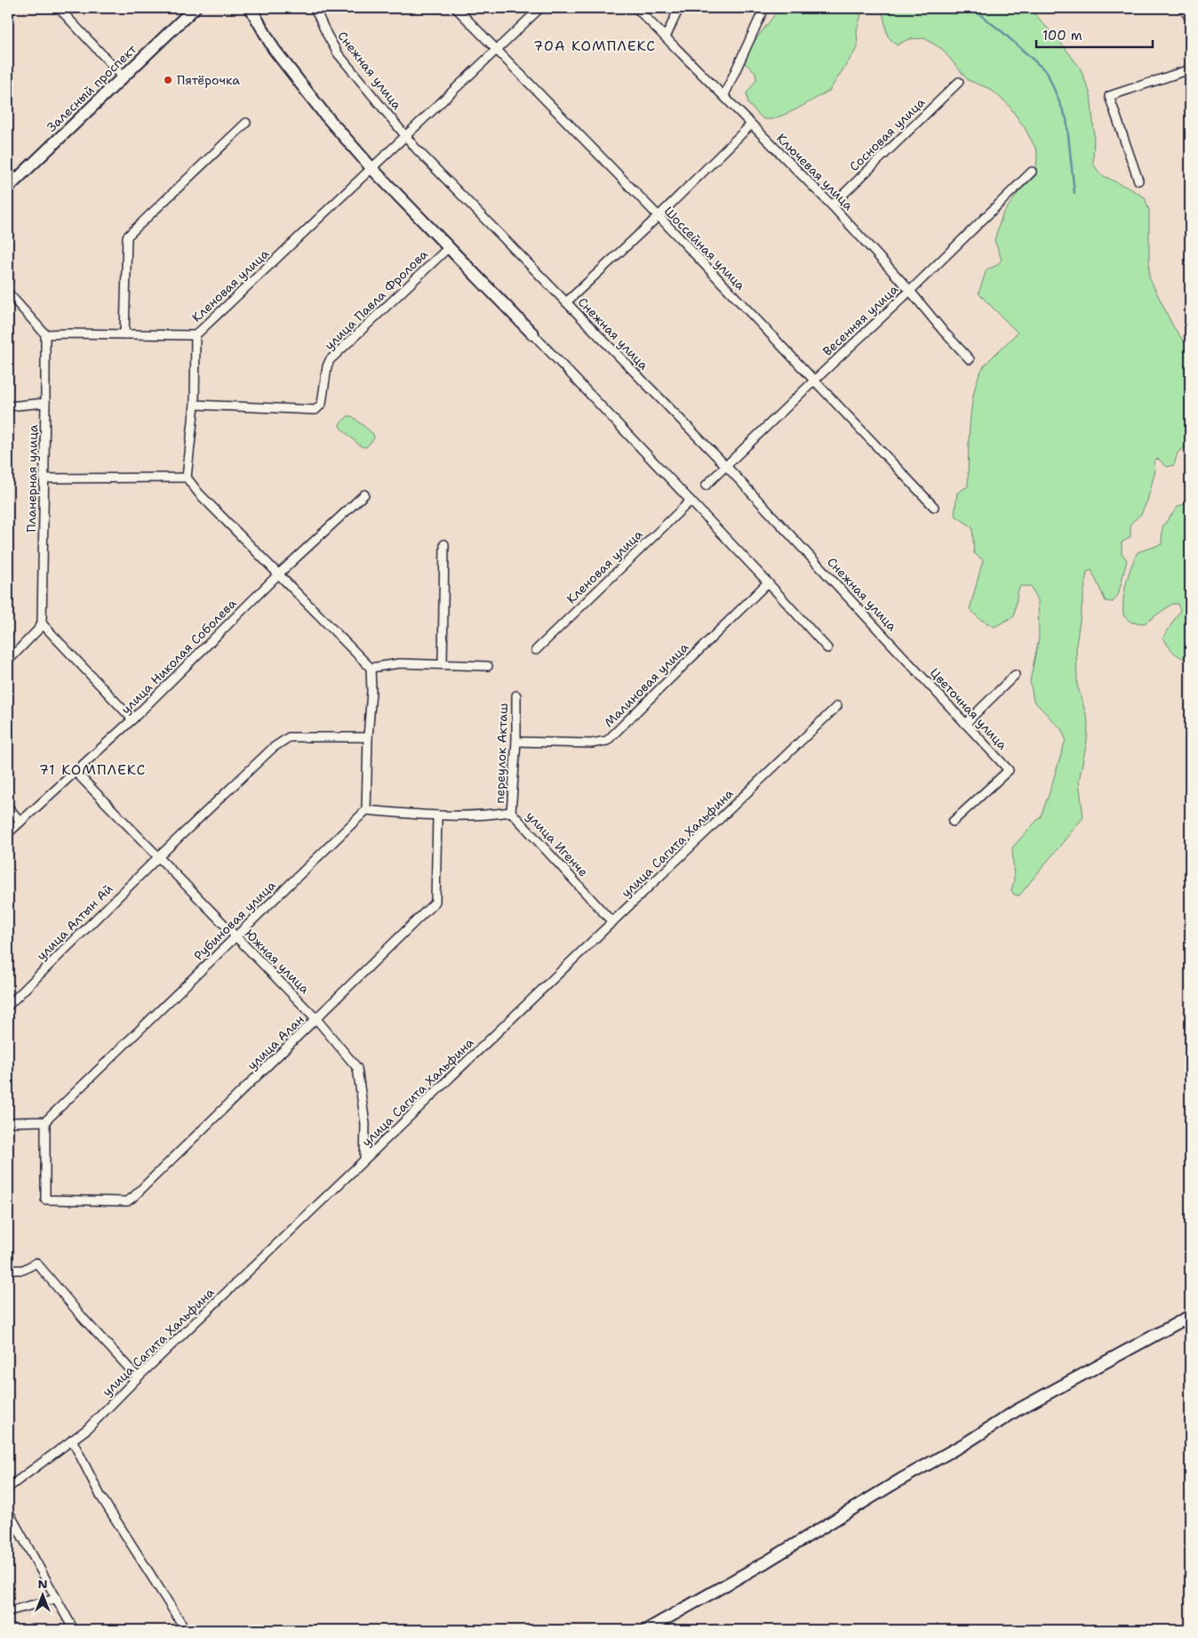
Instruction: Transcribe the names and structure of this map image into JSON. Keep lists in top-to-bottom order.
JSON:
{
  "streets": {
    "street": [
      "Снежная улица",
      "Залесный проспект",
      "Сосновая улица",
      "Ключевая улица",
      "Шоссейная улица",
      "Кленовая улица",
      "улица Павла Фролова",
      "Весенняя улица",
      "Планерная улица",
      "улица Николая Соболева",
      "Малиновая улица",
      "Цветочная улица",
      "переулок Акташ",
      "улица Сагита Хальфина",
      "улица Игенче",
      "Рубиновая улица",
      "улица Алтын Ай",
      "Южная улица",
      "улица Алан"
    ]
  },
  "crossings": [
    ["Снежная улица", "Кленовая улица"],
    ["Снежная улица", "Весенняя улица"],
    ["Снежная улица", "Цветочная улица"],
    ["Сосновая улица", "Ключевая улица"],
    ["Ключевая улица", "Весенняя улица"],
    ["Шоссейная улица", "Кленовая улица"],
    ["Шоссейная улица", "Весенняя улица"],
    ["Кленовая улица", "Планерная улица"],
    ["улица Николая Соболева", "Южная улица"],
    ["Малиновая улица", "переулок Акташ"],
    ["переулок Акташ", "улица Игенче"],
    ["улица Сагита Хальфина", "улица Игенче"],
    ["улица Сагита Хальфина", "Южная улица"],
    ["улица Игенче", "Рубиновая улица"],
    ["улица Игенче", "улица Алан"],
    ["Рубиновая улица", "Южная улица"],
    ["Рубиновая улица", "улица Алан"],
    ["улица Алтын Ай", "Южная улица"],
    ["Южная улица", "улица Алан"]
  ],
  "districts": ["70А КОМПЛЕКС", "71 КОМПЛЕКС"],
  "places": ["Пятёрочка"],
  "scale_bar": "100 m",
  "north": "top"
}
